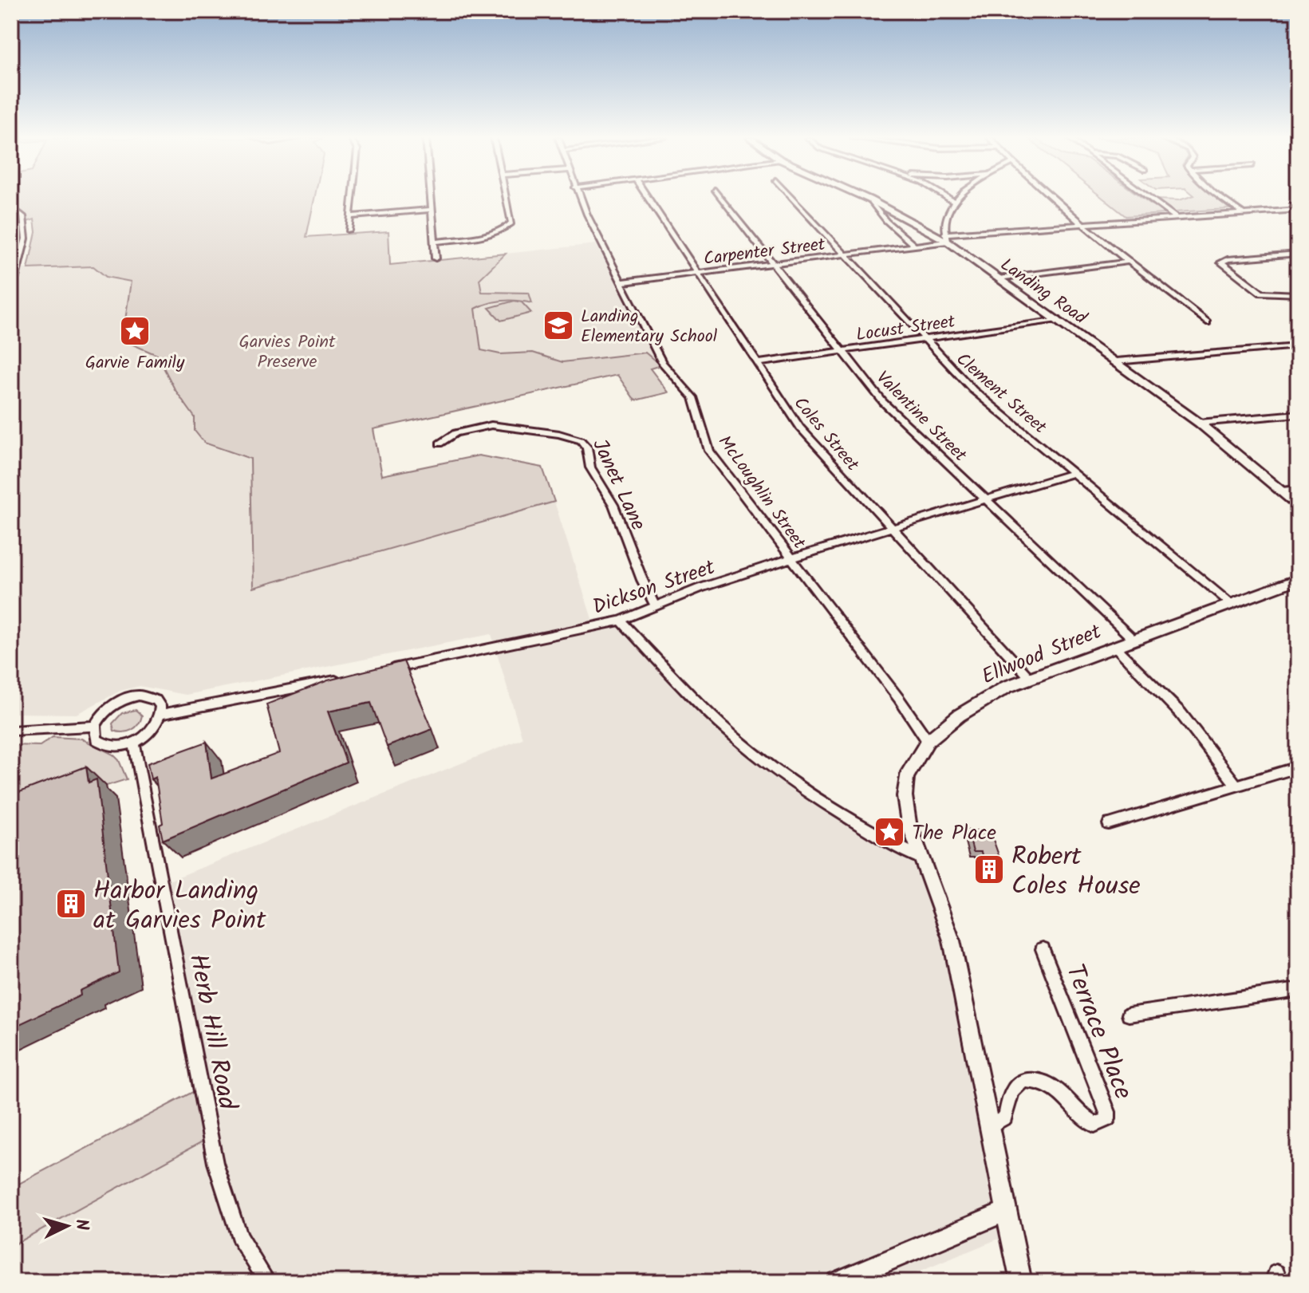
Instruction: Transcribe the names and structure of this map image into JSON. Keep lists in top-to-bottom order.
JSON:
{
  "streets": {
    "street": [
      "Carpenter Street",
      "Landing Road",
      "Locust Street",
      "Clement Street",
      "Valentine Street",
      "Coles Street",
      "Janet Lane",
      "McLoughlin Street",
      "Dickson Street",
      "Ellwood Street",
      "Herb Hill Road",
      "Terrace Place"
    ]
  },
  "crossings": [
    ["Carpenter Street", "Landing Road"],
    ["Carpenter Street", "Clement Street"],
    ["Carpenter Street", "Valentine Street"],
    ["Carpenter Street", "Coles Street"],
    ["Carpenter Street", "McLoughlin Street"],
    ["Landing Road", "Locust Street"],
    ["Locust Street", "Clement Street"],
    ["Locust Street", "Valentine Street"],
    ["Locust Street", "Coles Street"],
    ["Clement Street", "Dickson Street"],
    ["Clement Street", "Ellwood Street"],
    ["Valentine Street", "Dickson Street"],
    ["Valentine Street", "Ellwood Street"],
    ["Coles Street", "Dickson Street"],
    ["Coles Street", "Ellwood Street"],
    ["Janet Lane", "Dickson Street"],
    ["McLoughlin Street", "Dickson Street"],
    ["McLoughlin Street", "Ellwood Street"]
  ],
  "parks": ["Garvies Point Preserve"],
  "places": {
    "school or university": ["Landing Elementary School"],
    "place": ["Garvie Family", "The Place"],
    "building": ["Robert Coles House", "Harbor Landing at Garvies Point"]
  },
  "north": "right"
}
